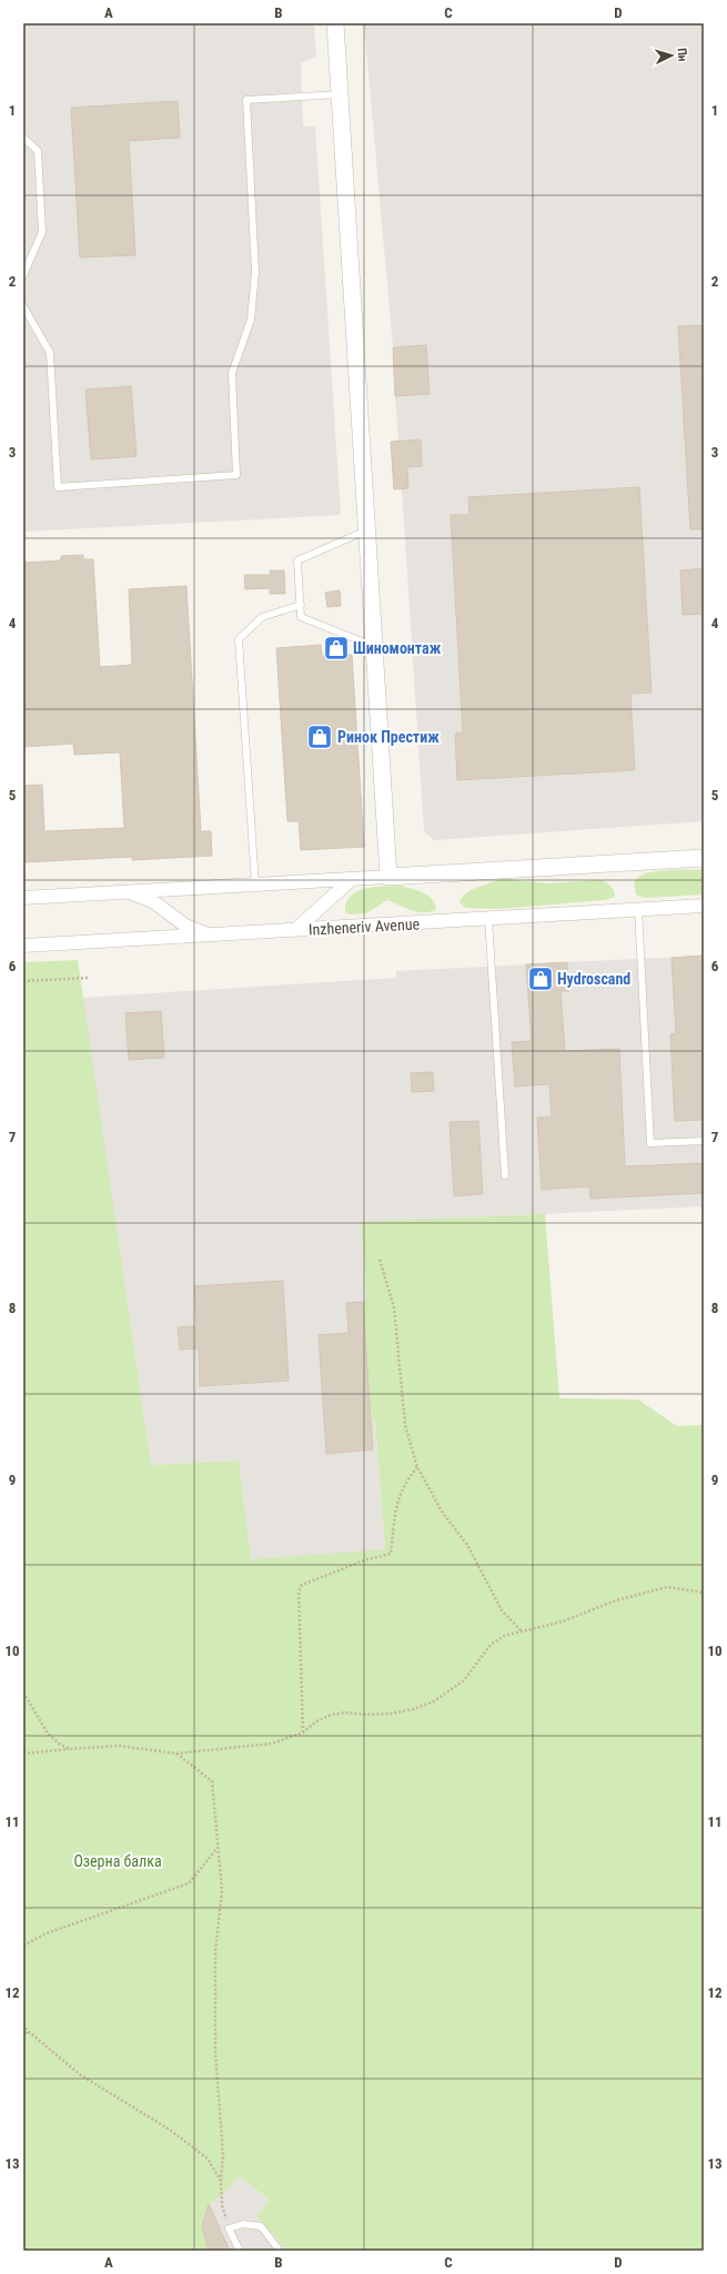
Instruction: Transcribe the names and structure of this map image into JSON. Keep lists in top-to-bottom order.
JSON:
{
  "streets": {
    "street": ["Inzheneriv Avenue"]
  },
  "parks": ["Озерна балка"],
  "places": {
    "shop": ["Шиномонтаж", "Ринок Престиж", "Hydroscand"]
  },
  "north": "right",
  "grid": {
    "columns": [
      "A",
      "B",
      "C",
      "D"
    ],
    "rows": [
      "1",
      "2",
      "3",
      "4",
      "5",
      "6",
      "7",
      "8",
      "9",
      "10",
      "11",
      "12",
      "13"
    ]
  }
}
